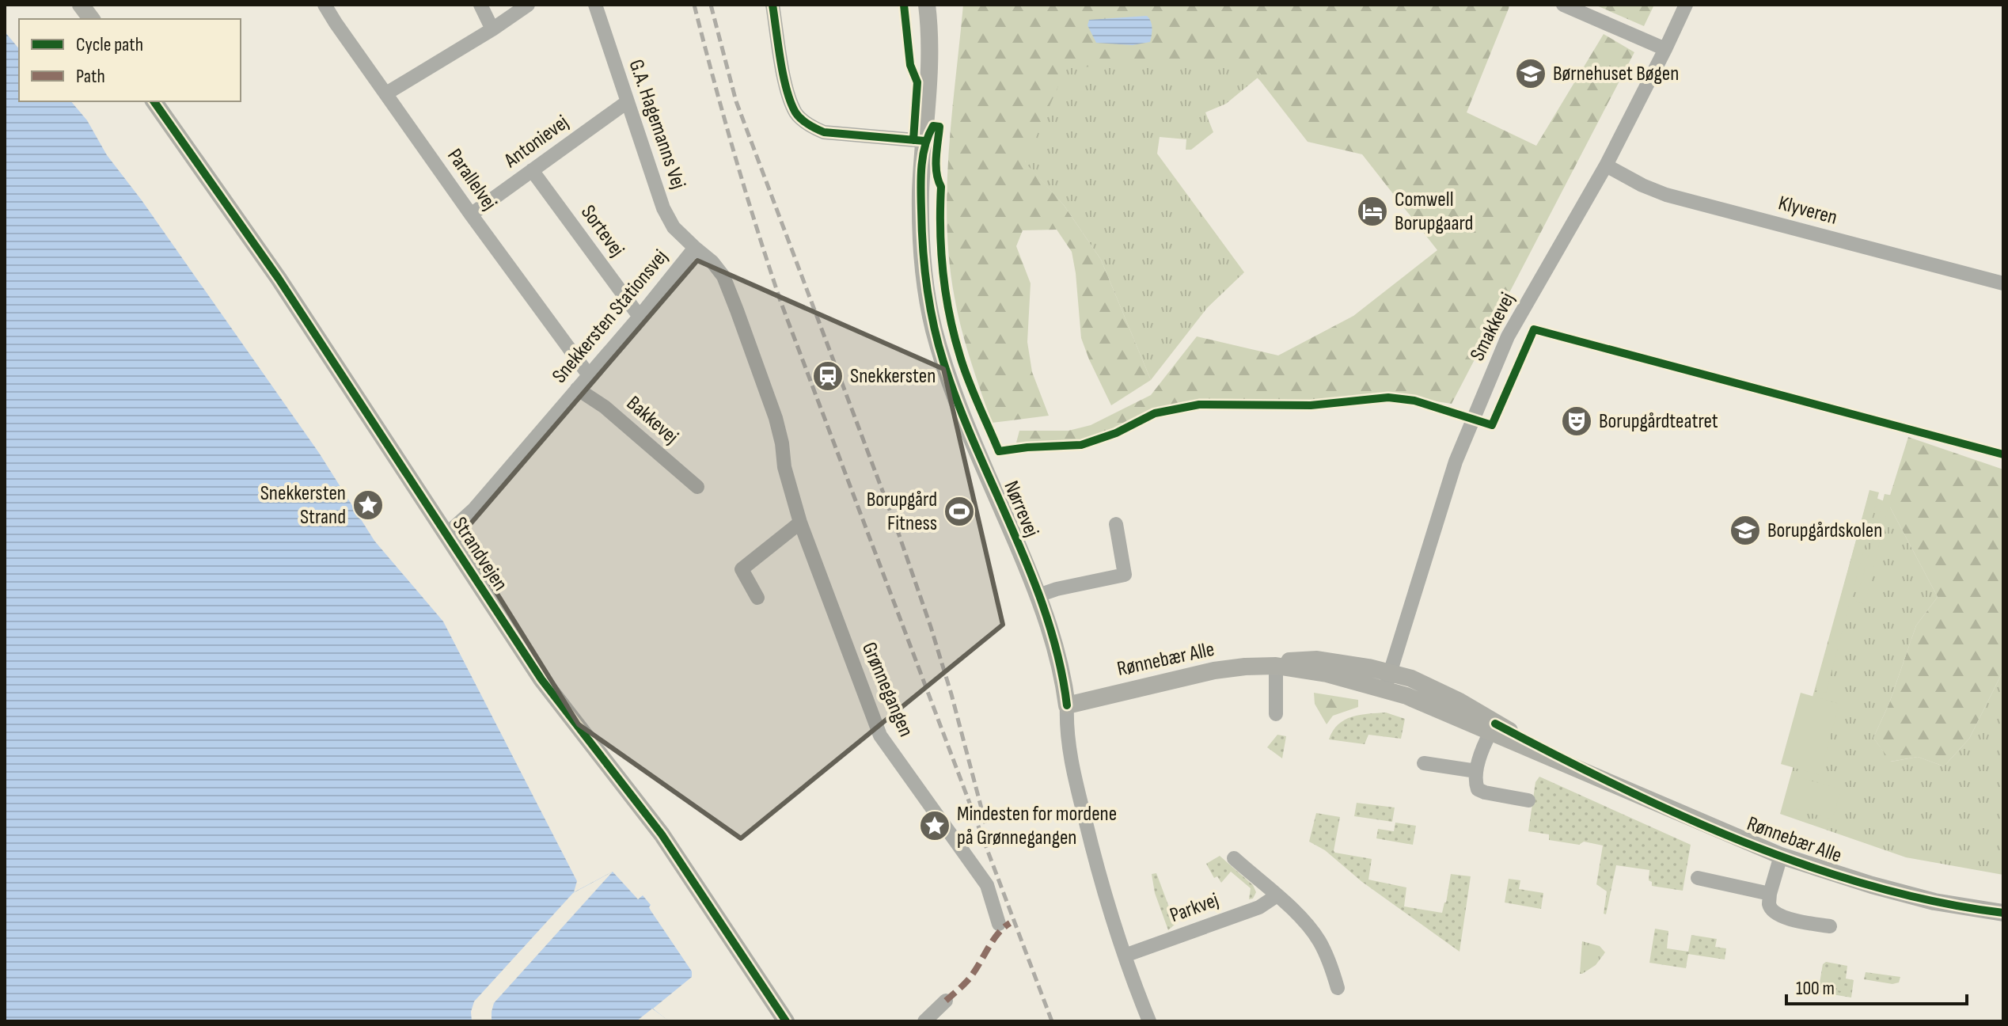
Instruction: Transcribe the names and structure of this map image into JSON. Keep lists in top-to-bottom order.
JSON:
{
  "streets": {
    "main road": ["Nørrevej", "Strandvejen", "Rønnebær Alle"],
    "street": [
      "G.A. Hagemanns Vej",
      "Antonievej",
      "Parallelvej",
      "Klyveren",
      "Sortevej",
      "Snekkersten Stationsvej",
      "Smakkevej",
      "Bakkevej",
      "Grønnegangen",
      "Parkvej"
    ]
  },
  "crossings": [
    ["G.A. Hagemanns Vej", "Antonievej"],
    ["G.A. Hagemanns Vej", "Snekkersten Stationsvej"],
    ["Antonievej", "Parallelvej"],
    ["Antonievej", "Sortevej"],
    ["Parallelvej", "Snekkersten Stationsvej"],
    ["Klyveren", "Smakkevej"],
    ["Sortevej", "Snekkersten Stationsvej"],
    ["Snekkersten Stationsvej", "Bakkevej"],
    ["Snekkersten Stationsvej", "Strandvejen"],
    ["Snekkersten Stationsvej", "Grønnegangen"],
    ["Smakkevej", "Rønnebær Alle"],
    ["Nørrevej", "Rønnebær Alle"],
    ["Nørrevej", "Parkvej"]
  ],
  "places": {
    "school or university": ["Børnehuset Bøgen", "Borupgårdskolen"],
    "hotel": ["Comwell Borupgaard"],
    "station": ["Snekkersten"],
    "theatre": ["Borupgårdteatret"],
    "place": ["Snekkersten Strand", "Mindesten for mordene på Grønnegangen"],
    "sports": ["Borupgård Fitness"]
  },
  "legend": ["Cycle path", "Path"],
  "scale_bar": "100 m"
}
